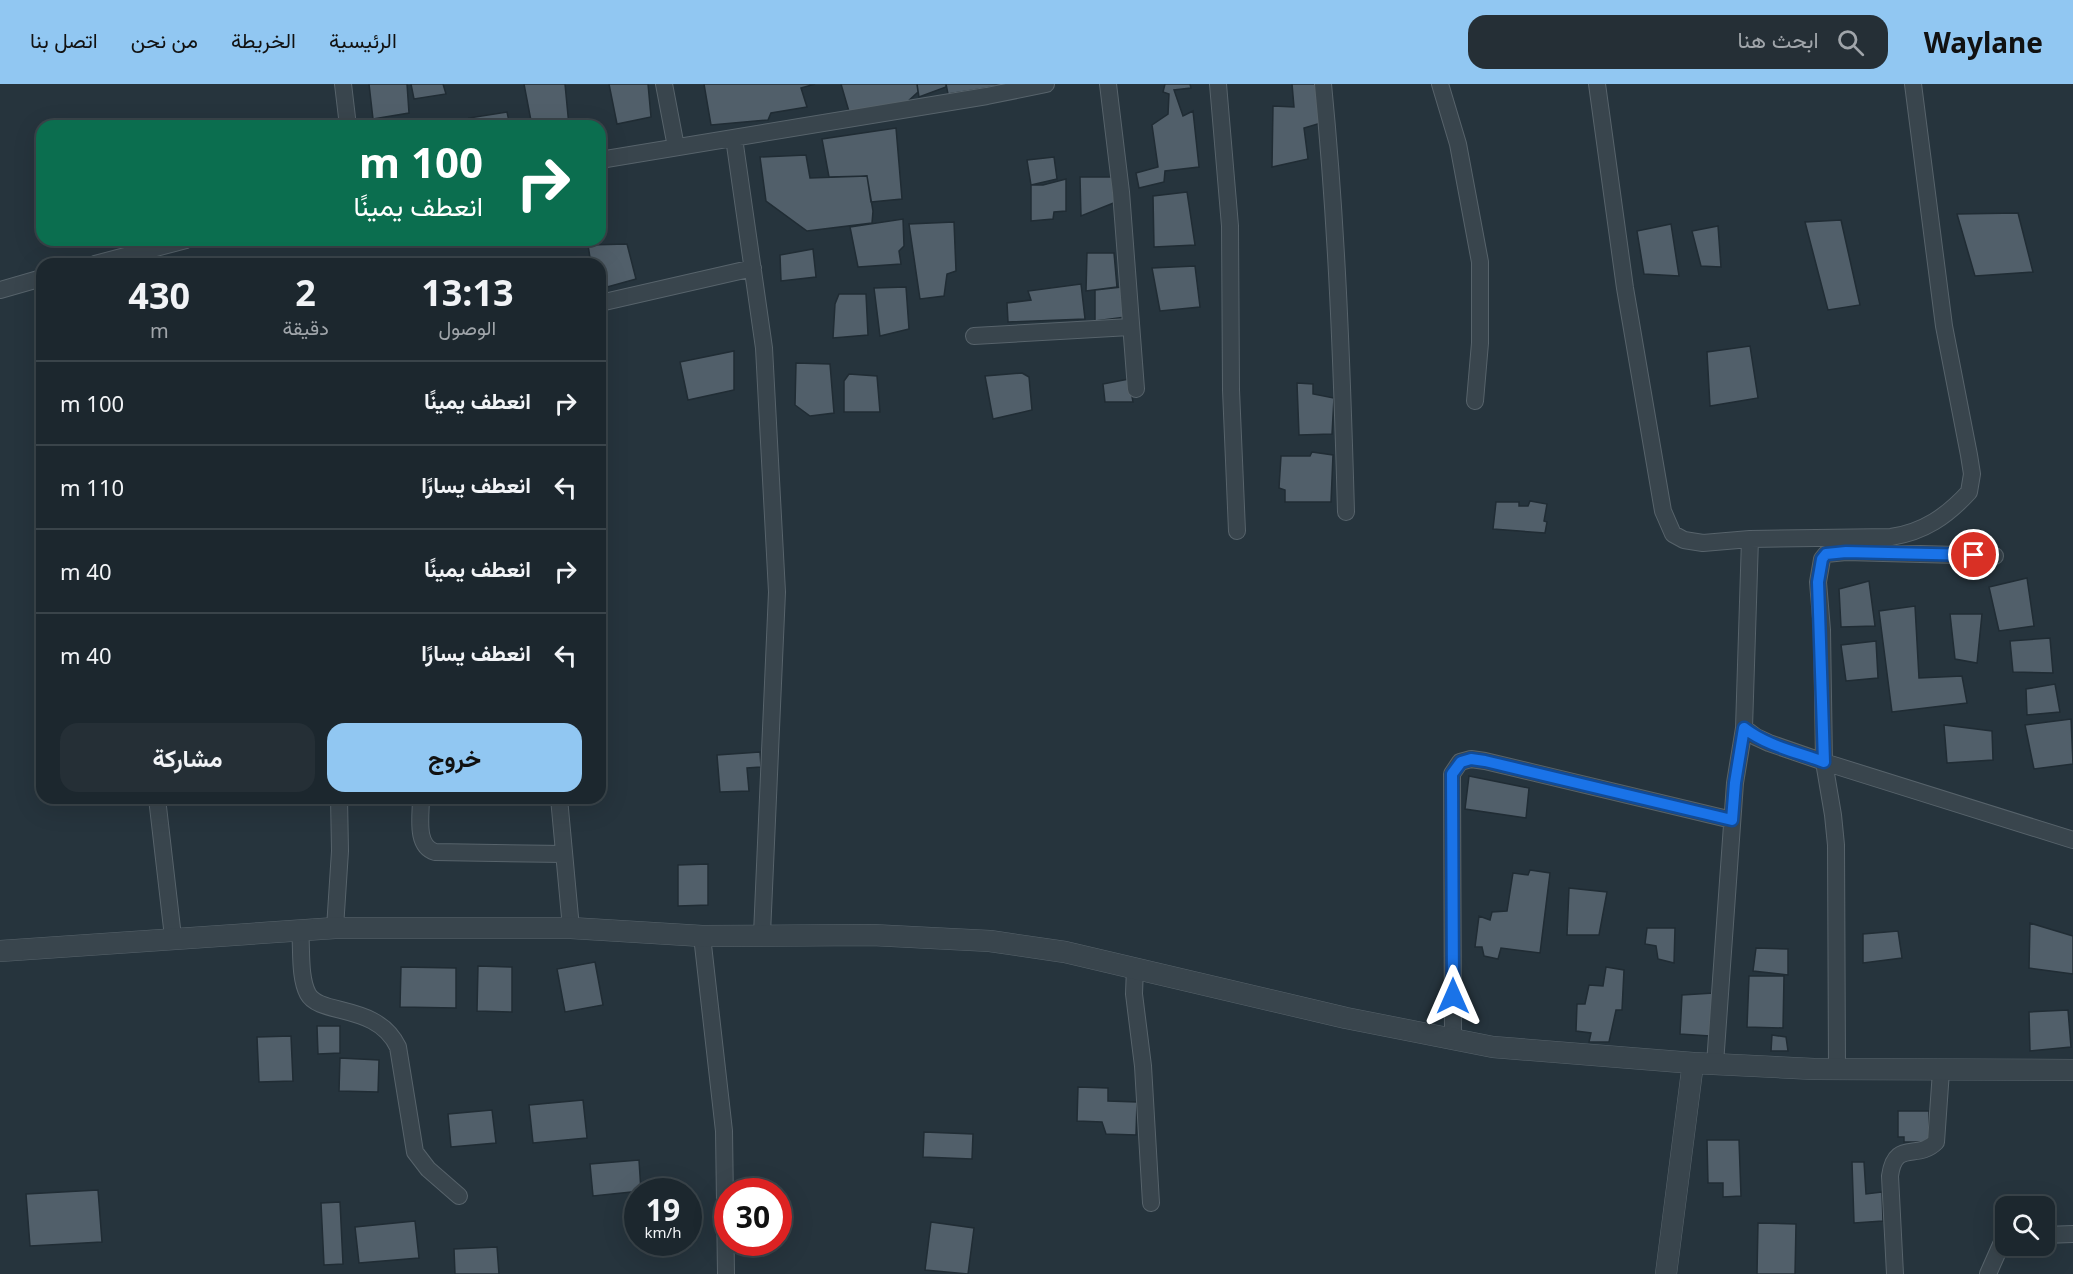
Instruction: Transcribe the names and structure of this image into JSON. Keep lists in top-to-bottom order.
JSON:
{
  "page": {
    "header": "Waylane",
    "search": "ابحث هنا",
    "nav": [
      "الرئيسية",
      "الخريطة",
      "من نحن",
      "اتصل بنا"
    ],
    "turn": ["100 m", "انعطف يمينًا"],
    "eta": [
      "13:13",
      "الوصول",
      "2",
      "دقيقة",
      "430",
      "m"
    ],
    "list": [
      {
        "name": "انعطف يمينًا",
        "value": "100 m"
      },
      {
        "name": "انعطف يسارًا",
        "value": "110 m"
      },
      {
        "name": "انعطف يمينًا",
        "value": "40 m"
      },
      {
        "name": "انعطف يسارًا",
        "value": "40 m"
      }
    ],
    "buttons": ["خروج", "مشاركة"],
    "speed": "19 km/h",
    "limit": "30"
  }
}
